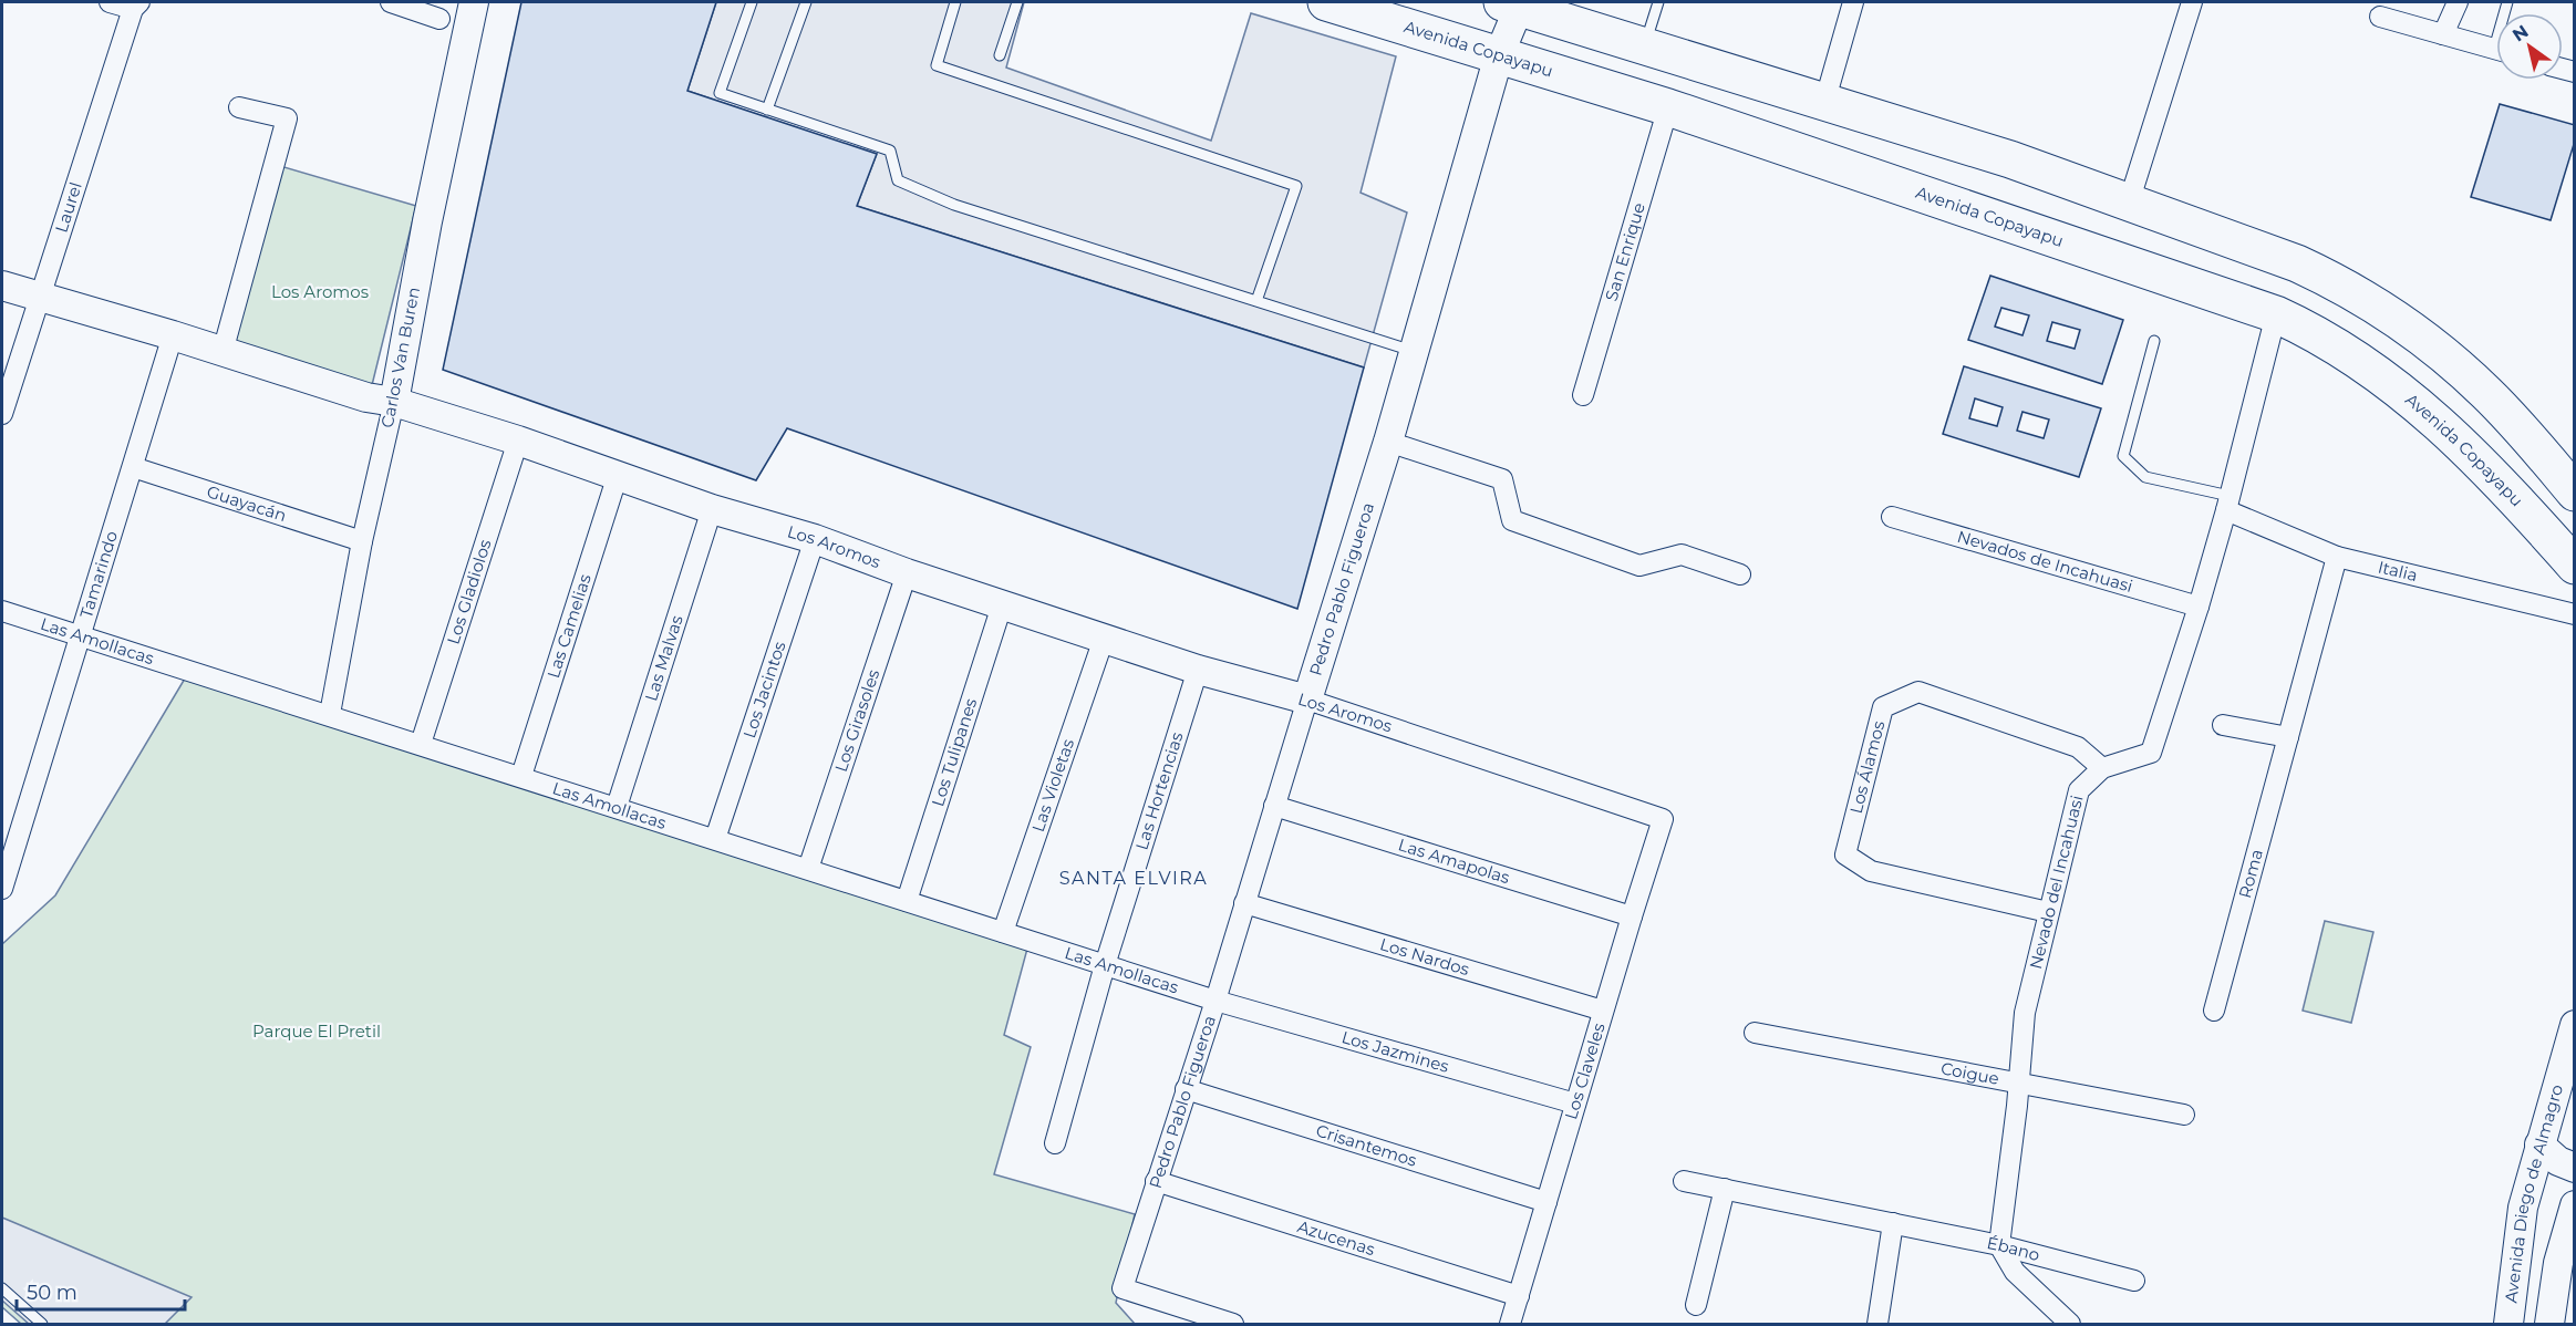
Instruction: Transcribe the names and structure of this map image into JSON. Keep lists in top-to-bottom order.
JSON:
{
  "streets": {
    "highway": ["Avenida Copayapu"],
    "street": [
      "Laurel",
      "San Enrique",
      "Carlos Van Buren",
      "Guayacán",
      "Los Aromos",
      "Nevados de Incahuasi",
      "Italia",
      "Tamarindo",
      "Pedro Pablo Figueroa",
      "Los Gladiolos",
      "Las Camelias",
      "Las Amollacas",
      "Las Malvas",
      "Los Jacintos",
      "Los Girasoles",
      "Los Tulipanes",
      "Los Álamos",
      "Las Violetas",
      "Las Hortencias",
      "Las Amapolas",
      "Roma",
      "Nevado del Incahuasi",
      "Los Nardos",
      "Los Jazmines",
      "Los Claveles",
      "Coigue",
      "Crisantemos",
      "Avenida Diego de Almagro",
      "Azucenas",
      "Ébano"
    ]
  },
  "crossings": [
    ["Avenida Copayapu", "San Enrique"],
    ["Avenida Copayapu", "Pedro Pablo Figueroa"],
    ["Avenida Copayapu", "Nevado del Incahuasi"],
    ["Laurel", "Los Aromos"],
    ["Carlos Van Buren", "Guayacán"],
    ["Carlos Van Buren", "Los Aromos"],
    ["Carlos Van Buren", "Las Amollacas"],
    ["Guayacán", "Tamarindo"],
    ["Los Aromos", "Tamarindo"],
    ["Los Aromos", "Pedro Pablo Figueroa"],
    ["Los Aromos", "Los Gladiolos"],
    ["Los Aromos", "Las Camelias"],
    ["Los Aromos", "Las Malvas"],
    ["Los Aromos", "Los Jacintos"],
    ["Los Aromos", "Los Girasoles"],
    ["Los Aromos", "Los Tulipanes"],
    ["Los Aromos", "Las Violetas"],
    ["Los Aromos", "Las Hortencias"],
    ["Los Aromos", "Los Claveles"],
    ["Nevados de Incahuasi", "Nevado del Incahuasi"],
    ["Italia", "Roma"],
    ["Italia", "Nevado del Incahuasi"],
    ["Tamarindo", "Las Amollacas"],
    ["Pedro Pablo Figueroa", "Las Amollacas"],
    ["Pedro Pablo Figueroa", "Las Amapolas"],
    ["Pedro Pablo Figueroa", "Los Nardos"],
    ["Pedro Pablo Figueroa", "Los Jazmines"],
    ["Pedro Pablo Figueroa", "Crisantemos"],
    ["Pedro Pablo Figueroa", "Azucenas"],
    ["Los Gladiolos", "Las Amollacas"],
    ["Las Camelias", "Las Amollacas"],
    ["Las Amollacas", "Las Malvas"],
    ["Las Amollacas", "Los Jacintos"],
    ["Las Amollacas", "Los Girasoles"],
    ["Las Amollacas", "Los Tulipanes"],
    ["Las Amollacas", "Las Violetas"],
    ["Las Amollacas", "Las Hortencias"],
    ["Las Amollacas", "Los Jazmines"],
    ["Los Álamos", "Nevado del Incahuasi"],
    ["Las Amapolas", "Los Claveles"],
    ["Nevado del Incahuasi", "Coigue"],
    ["Nevado del Incahuasi", "Ébano"],
    ["Los Nardos", "Los Claveles"],
    ["Los Jazmines", "Los Claveles"],
    ["Los Claveles", "Crisantemos"],
    ["Los Claveles", "Azucenas"]
  ],
  "districts": ["SANTA ELVIRA"],
  "parks": ["Los Aromos", "Parque El Pretil"],
  "scale_bar": "50 m",
  "north": "top left"
}
